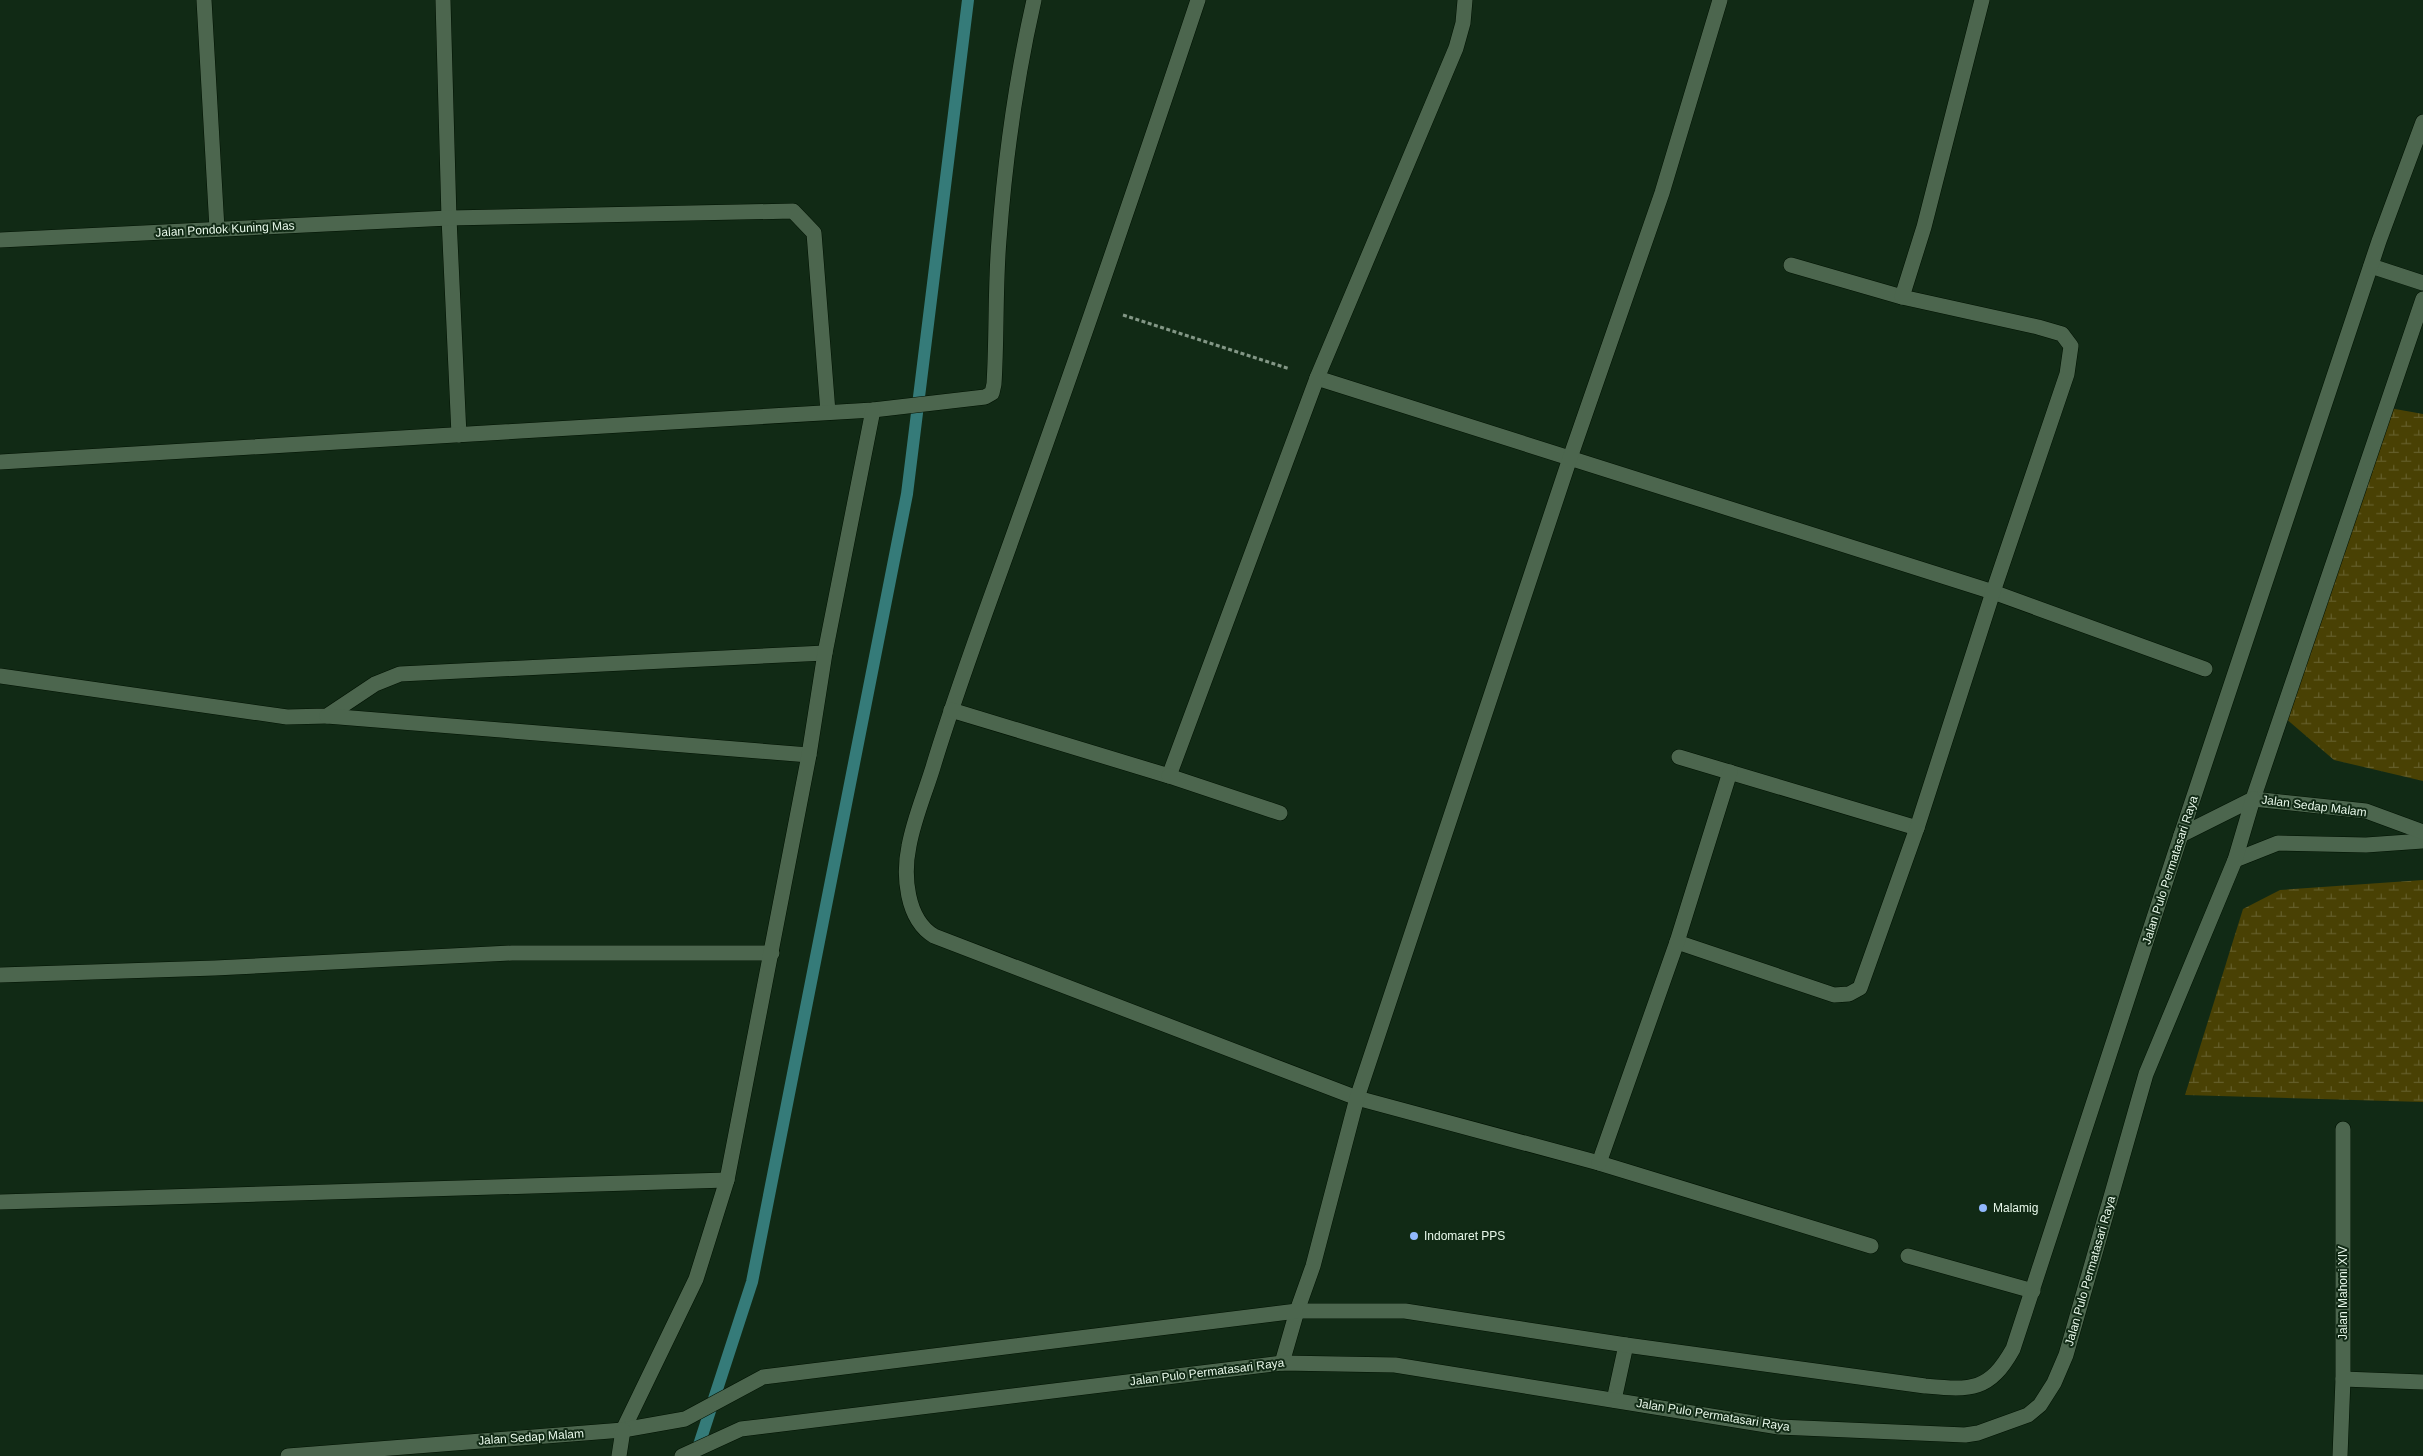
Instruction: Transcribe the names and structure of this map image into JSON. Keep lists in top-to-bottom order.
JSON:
{
  "streets": {
    "street": [
      "Jalan Pondok Kuning Mas",
      "Jalan Sedap Malam",
      "Jalan Pulo Permatasari Raya",
      "Jalan Mahoni XIV"
    ]
  },
  "crossings": [
    ["Jalan Sedap Malam", "Jalan Pulo Permatasari Raya"]
  ],
  "places": ["Malamig", "Indomaret PPS"]
}
